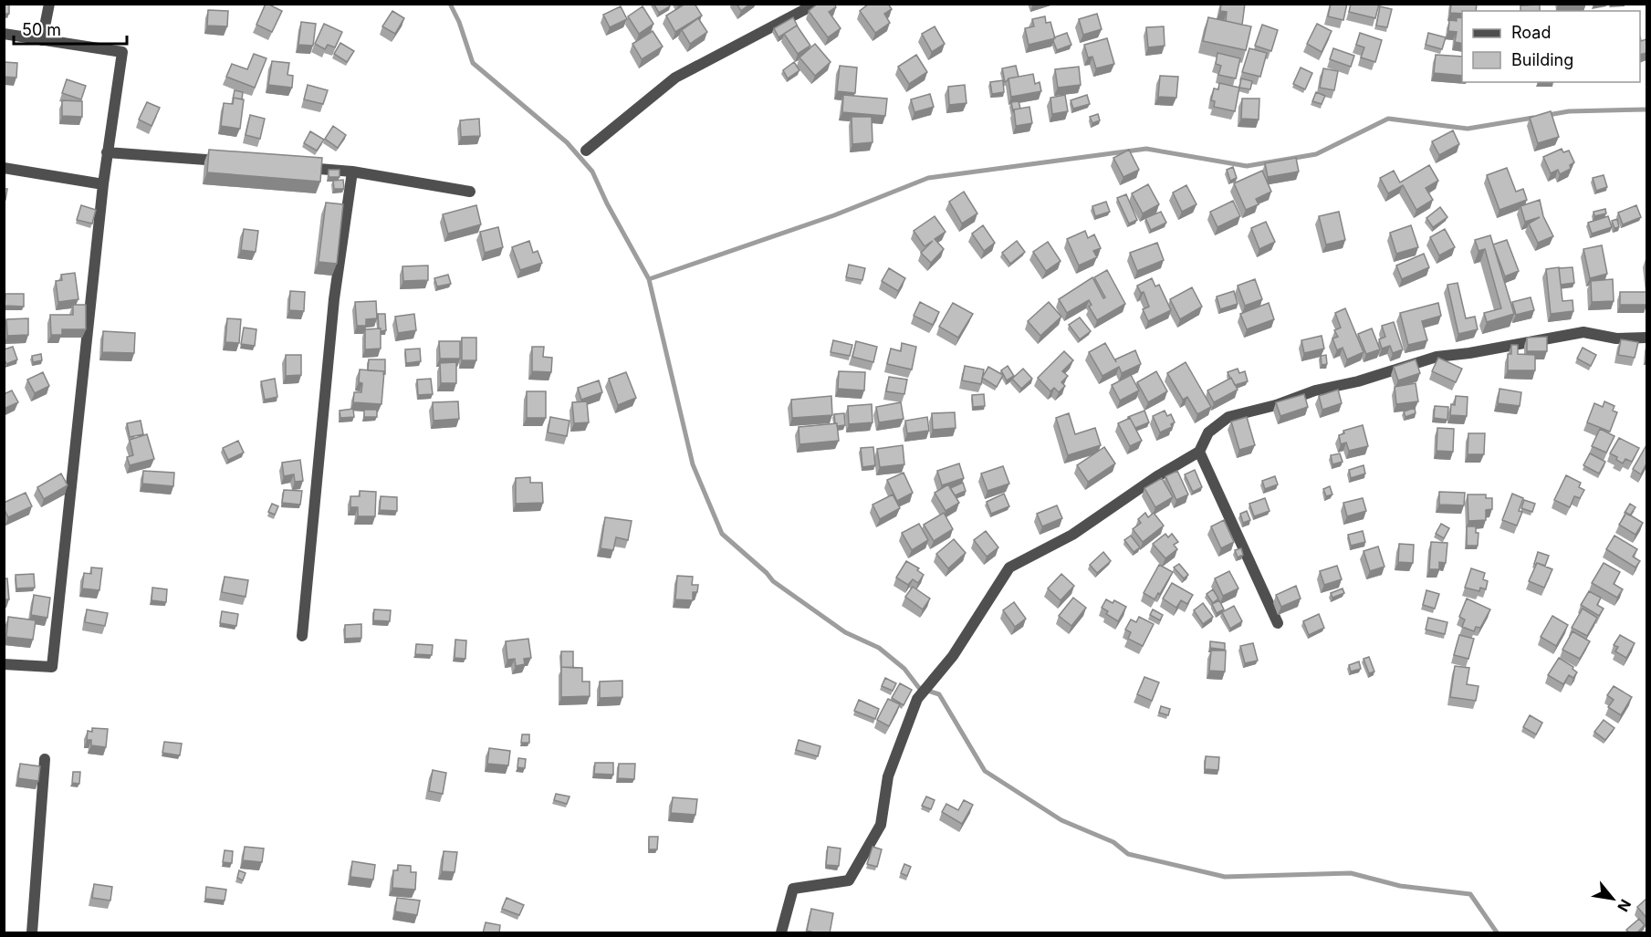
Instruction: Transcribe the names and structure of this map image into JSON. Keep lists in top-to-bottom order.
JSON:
{
  "legend": ["Road", "Building"],
  "scale_bar": "50 m",
  "north": "bottom right"
}
